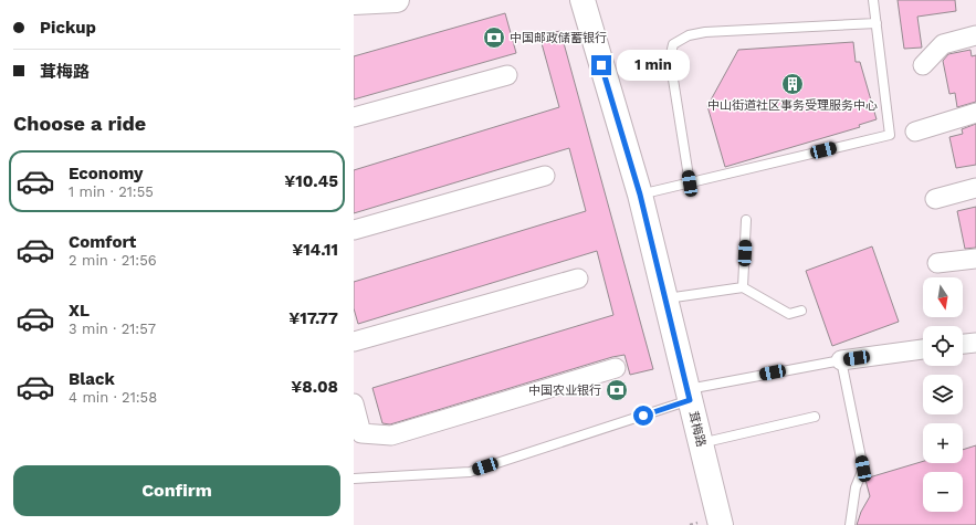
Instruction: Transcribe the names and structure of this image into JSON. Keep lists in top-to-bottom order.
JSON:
{
  "streets": {
    "street": ["茸梅路"]
  },
  "places": {
    "bank": ["中国邮政储蓄银行", "中国农业银行"],
    "building": ["中山街道社区事务受理服务中心"]
  },
  "north": "bottom",
  "page": {
    "banner": ["Pickup", "茸梅路"],
    "bubble": "1 min",
    "heading": "Choose a ride",
    "list": [
      {
        "name": "Economy",
        "note": "1 min · 21:55",
        "value": "¥10.45"
      },
      {
        "name": "Comfort",
        "note": "2 min · 21:56",
        "value": "¥14.11"
      },
      {
        "name": "XL",
        "note": "3 min · 21:57",
        "value": "¥17.77"
      },
      {
        "name": "Black",
        "note": "4 min · 21:58",
        "value": "¥8.08"
      }
    ],
    "map_buttons": ["+", "−"],
    "buttons": "Confirm"
  }
}
